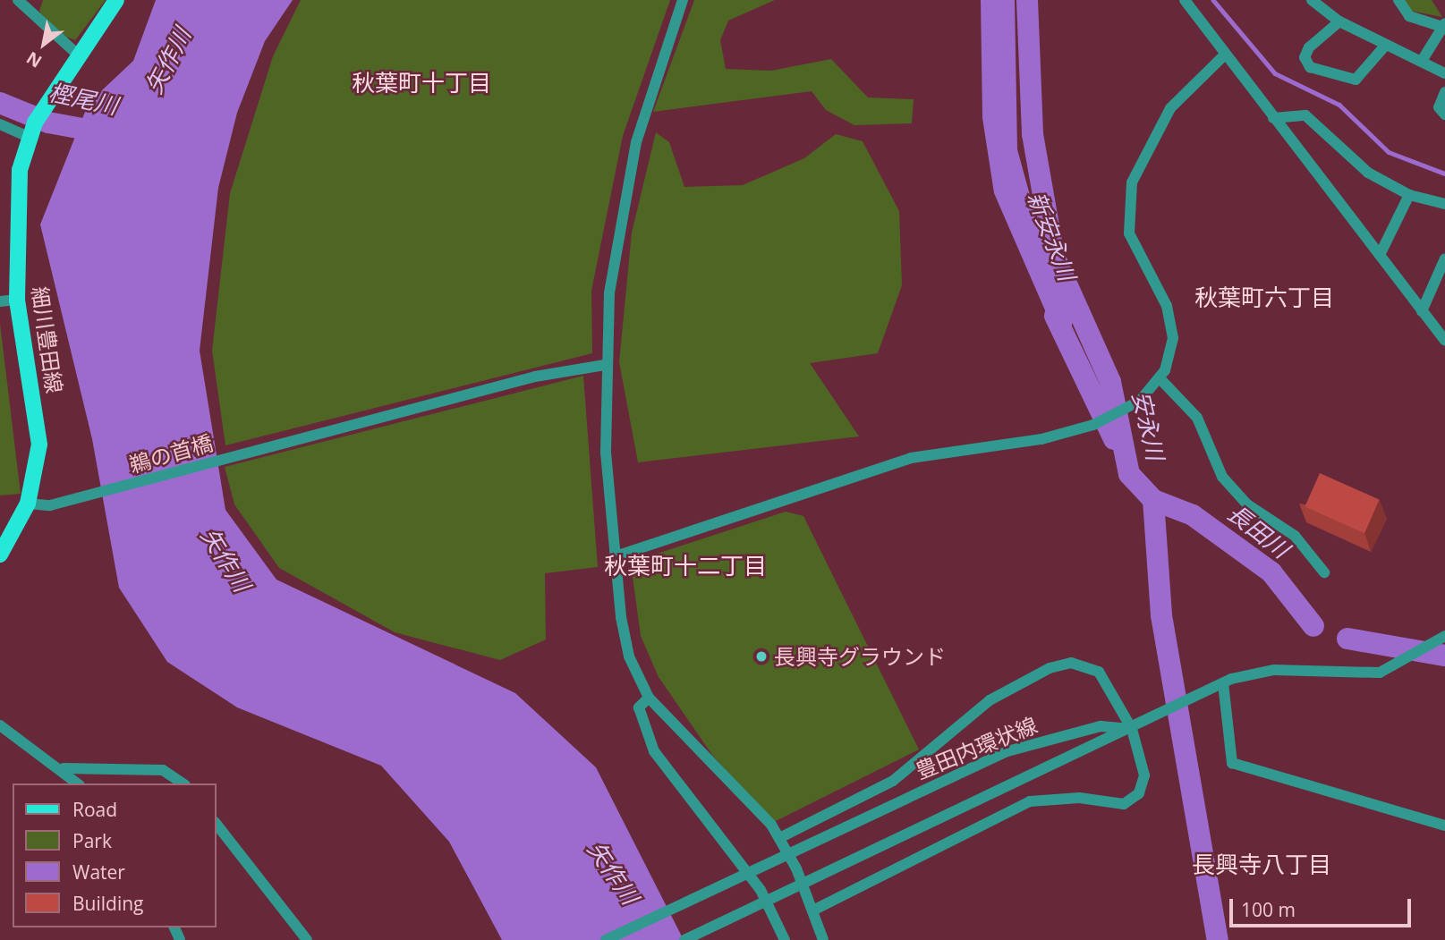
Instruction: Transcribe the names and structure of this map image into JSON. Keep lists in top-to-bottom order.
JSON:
{
  "streets": {
    "main road": ["細川豊田線"],
    "street": ["鵜の首橋", "豊田内環状線"]
  },
  "crossings": [
    ["細川豊田線", "鵜の首橋"]
  ],
  "districts": [
    "秋葉町十丁目",
    "秋葉町六丁目",
    "秋葉町十二丁目",
    "長興寺八丁目"
  ],
  "water": [
    "矢作川",
    "樫尾川",
    "新安永川",
    "安永川",
    "長田川"
  ],
  "places": ["長興寺グラウンド"],
  "legend": [
    "Road",
    "Park",
    "Water",
    "Building"
  ],
  "scale_bar": "100 m",
  "north": "bottom left"
}
